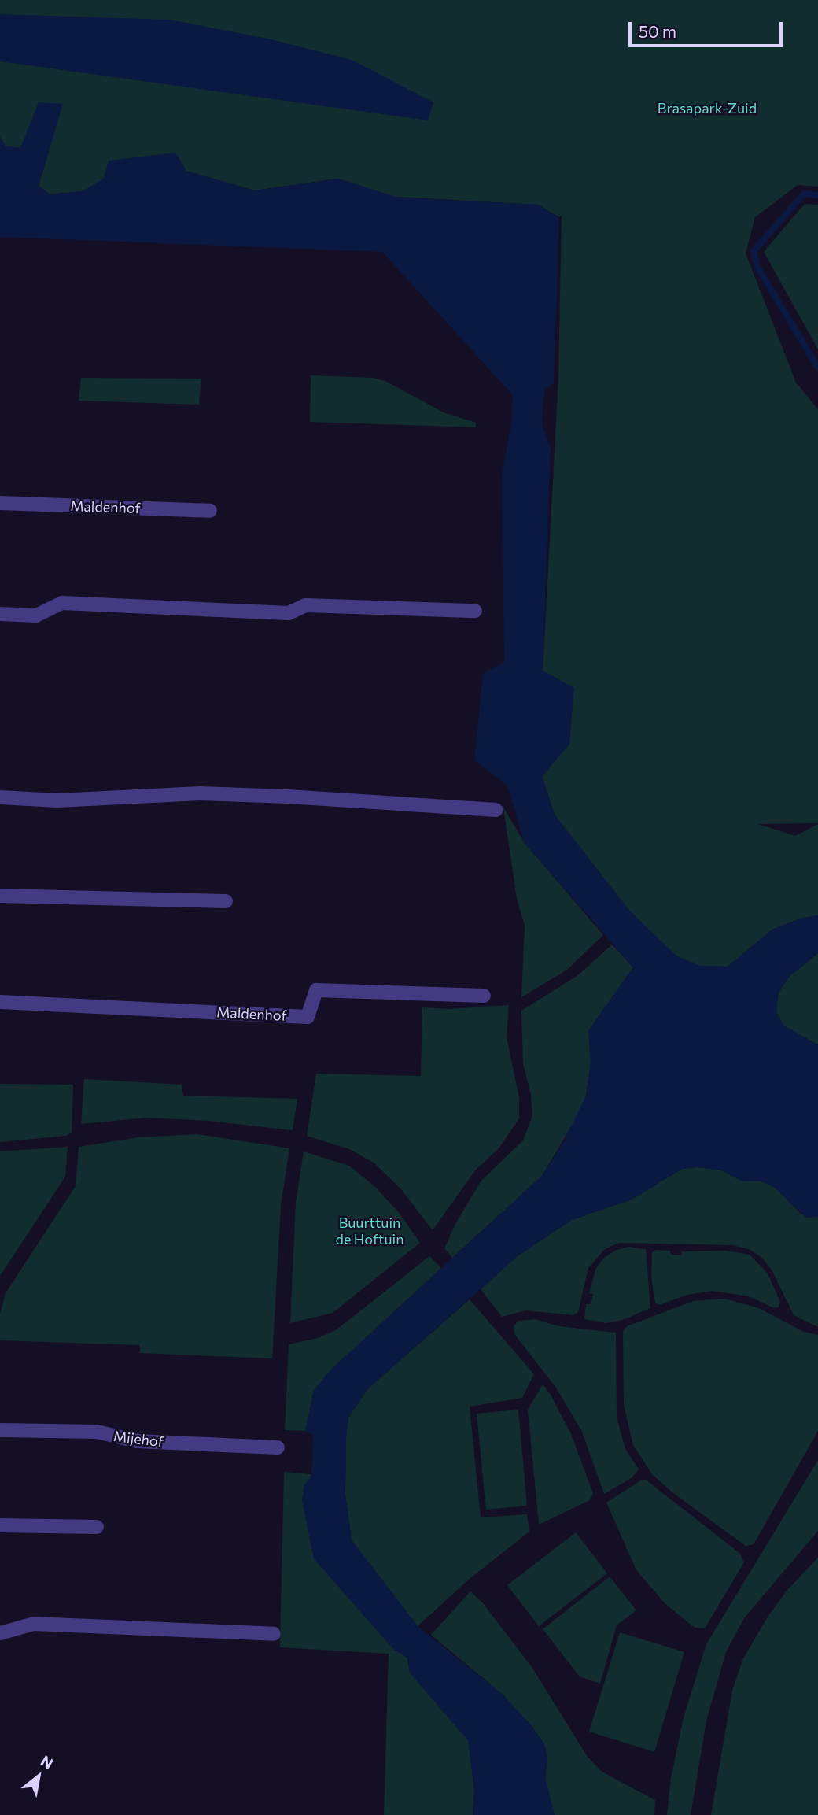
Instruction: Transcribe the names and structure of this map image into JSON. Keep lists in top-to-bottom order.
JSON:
{
  "streets": {
    "street": ["Maldenhof", "Mijehof"]
  },
  "parks": ["Brasapark-Zuid", "Buurttuin de Hoftuin"],
  "scale_bar": "50 m",
  "north": "top right"
}
